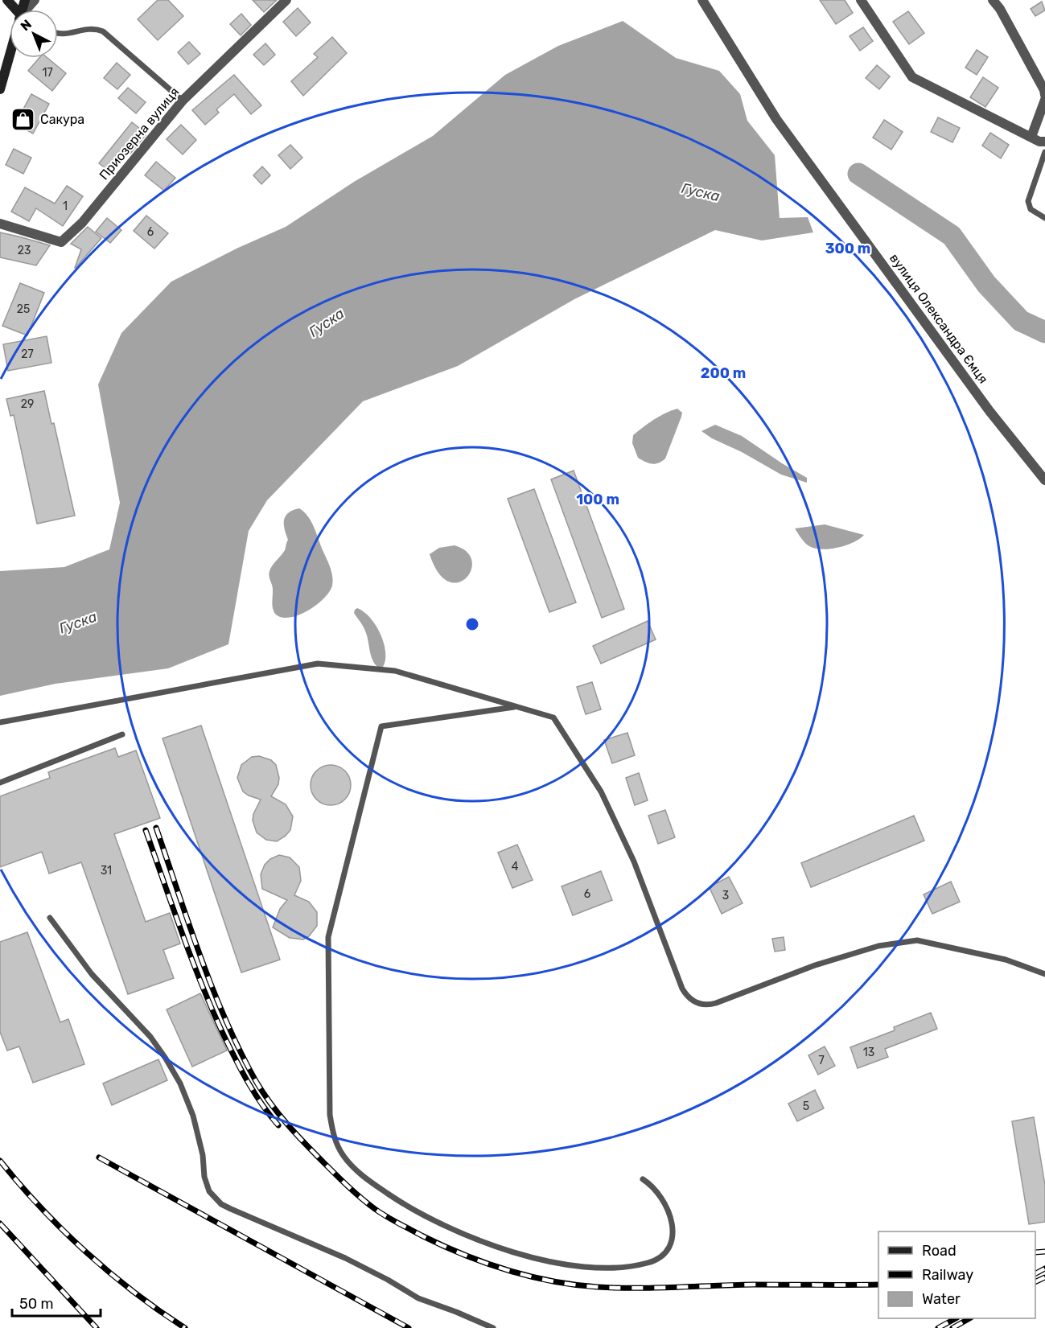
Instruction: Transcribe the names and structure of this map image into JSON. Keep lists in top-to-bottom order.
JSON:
{
  "streets": {
    "street": ["Приозерна вулиця", "вулиця Олександра Ємця"]
  },
  "water": ["Гуска"],
  "places": {
    "shop": ["Сакура"]
  },
  "house_numbers": [
    "17",
    "1",
    "6",
    "23",
    "25",
    "27",
    "29",
    "4",
    "31",
    "6",
    "3",
    "13",
    "7",
    "5"
  ],
  "legend": ["Road", "Railway", "Water"],
  "scale_bar": "50 m",
  "north": "top left",
  "rings": ["300 m", "200 m", "100 m"]
}
